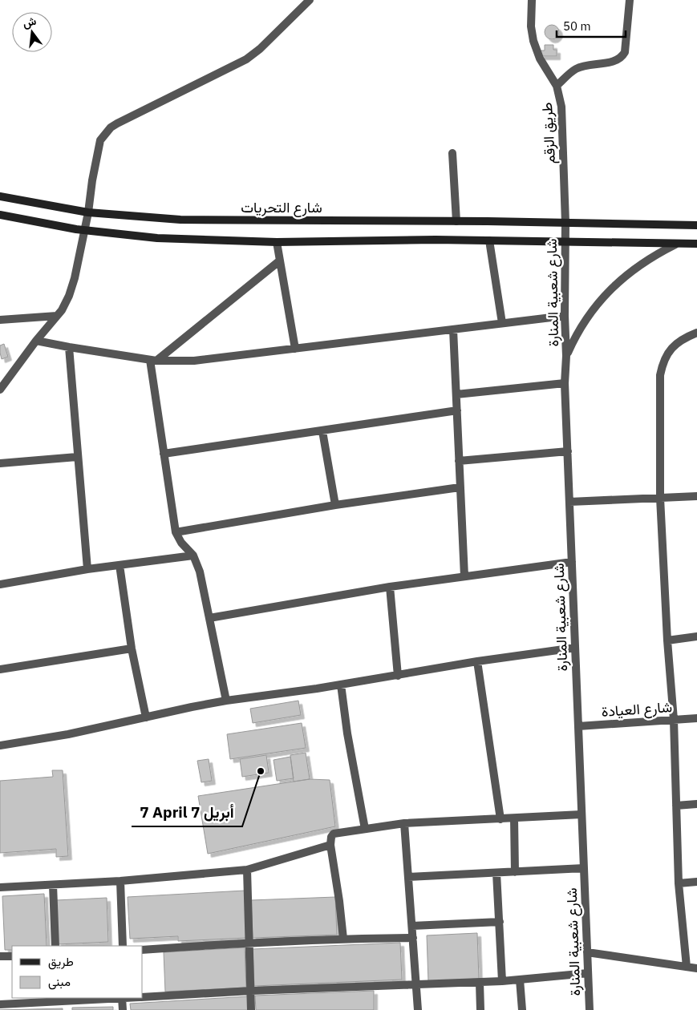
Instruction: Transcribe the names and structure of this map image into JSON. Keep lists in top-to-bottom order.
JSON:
{
  "streets": {
    "main road": ["شارع التحريات"],
    "street": ["طريق الزقم", "شارع شعبية المنارة", "شارع العيادة"]
  },
  "crossings": [
    ["طريق الزقم", "شارع التحريات"],
    ["طريق الزقم", "شارع شعبية المنارة"],
    ["شارع التحريات", "شارع شعبية المنارة"],
    ["شارع شعبية المنارة", "شارع العيادة"]
  ],
  "places": ["7 April 7 أبريل"],
  "legend": ["طريق", "مبنى"],
  "scale_bar": "50 m",
  "north": "top"
}
